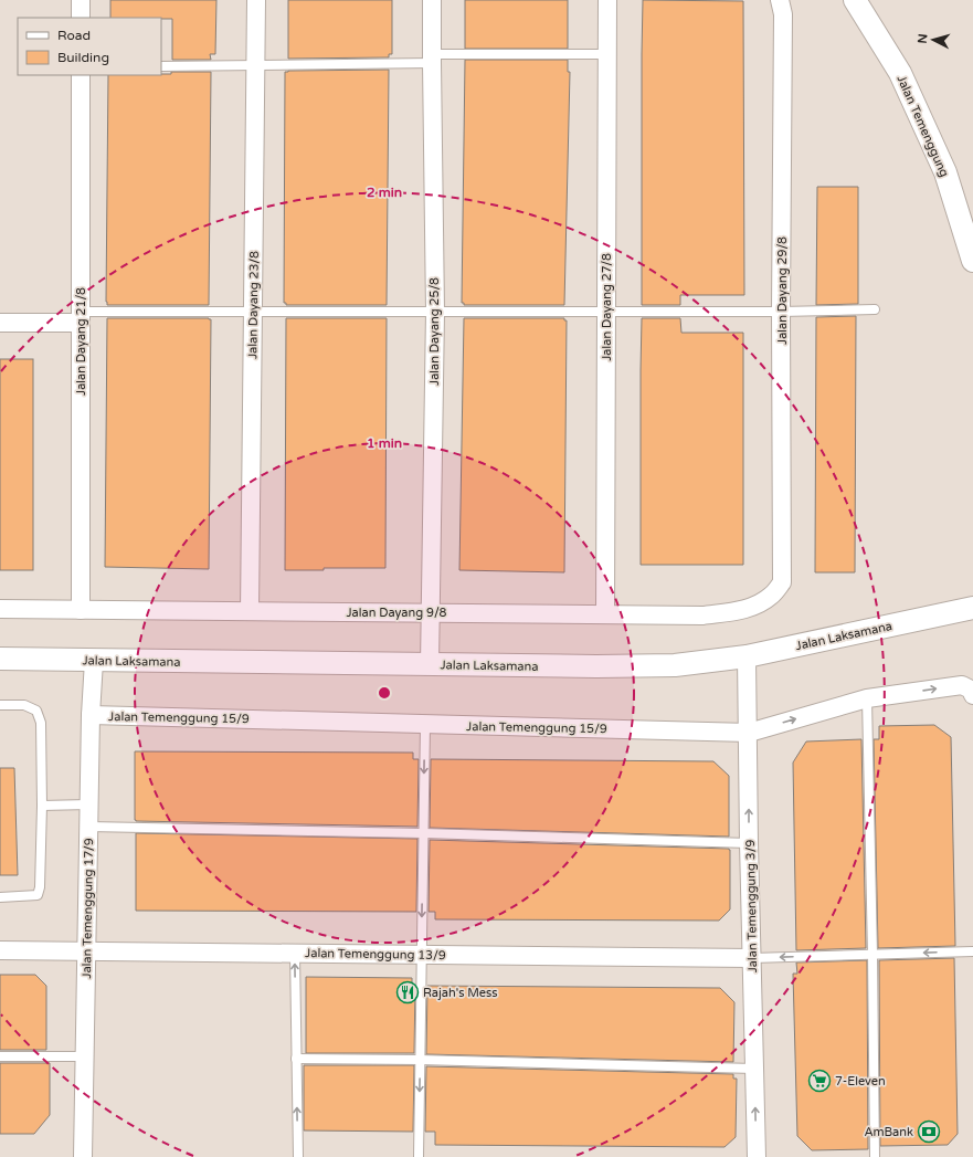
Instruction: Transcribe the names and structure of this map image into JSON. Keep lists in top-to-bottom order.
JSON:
{
  "streets": {
    "street": [
      "Jalan Temenggung",
      "Jalan Dayang 29/8",
      "Jalan Dayang 23/8",
      "Jalan Dayang 27/8",
      "Jalan Dayang 25/8",
      "Jalan Dayang 21/8",
      "Jalan Dayang 9/8",
      "Jalan Laksamana",
      "Jalan Temenggung 15/9",
      "Jalan Temenggung 3/9",
      "Jalan Temenggung 17/9",
      "Jalan Temenggung 13/9"
    ]
  },
  "crossings": [
    ["Jalan Dayang 29/8", "Jalan Dayang 9/8"],
    ["Jalan Dayang 23/8", "Jalan Dayang 9/8"],
    ["Jalan Dayang 27/8", "Jalan Dayang 9/8"],
    ["Jalan Dayang 25/8", "Jalan Dayang 9/8"],
    ["Jalan Dayang 25/8", "Jalan Laksamana"],
    ["Jalan Dayang 21/8", "Jalan Dayang 9/8"],
    ["Jalan Laksamana", "Jalan Temenggung 3/9"],
    ["Jalan Laksamana", "Jalan Temenggung 17/9"],
    ["Jalan Temenggung 15/9", "Jalan Temenggung 3/9"],
    ["Jalan Temenggung 15/9", "Jalan Temenggung 17/9"],
    ["Jalan Temenggung 3/9", "Jalan Temenggung 13/9"],
    ["Jalan Temenggung 17/9", "Jalan Temenggung 13/9"]
  ],
  "one_way": ["Jalan Temenggung 3/9"],
  "places": {
    "restaurant": ["Rajah's Mess"],
    "supermarket": ["7-Eleven"],
    "bank": ["AmBank"]
  },
  "legend": ["Road", "Building"],
  "north": "left",
  "rings": ["2 min", "1 min"]
}
